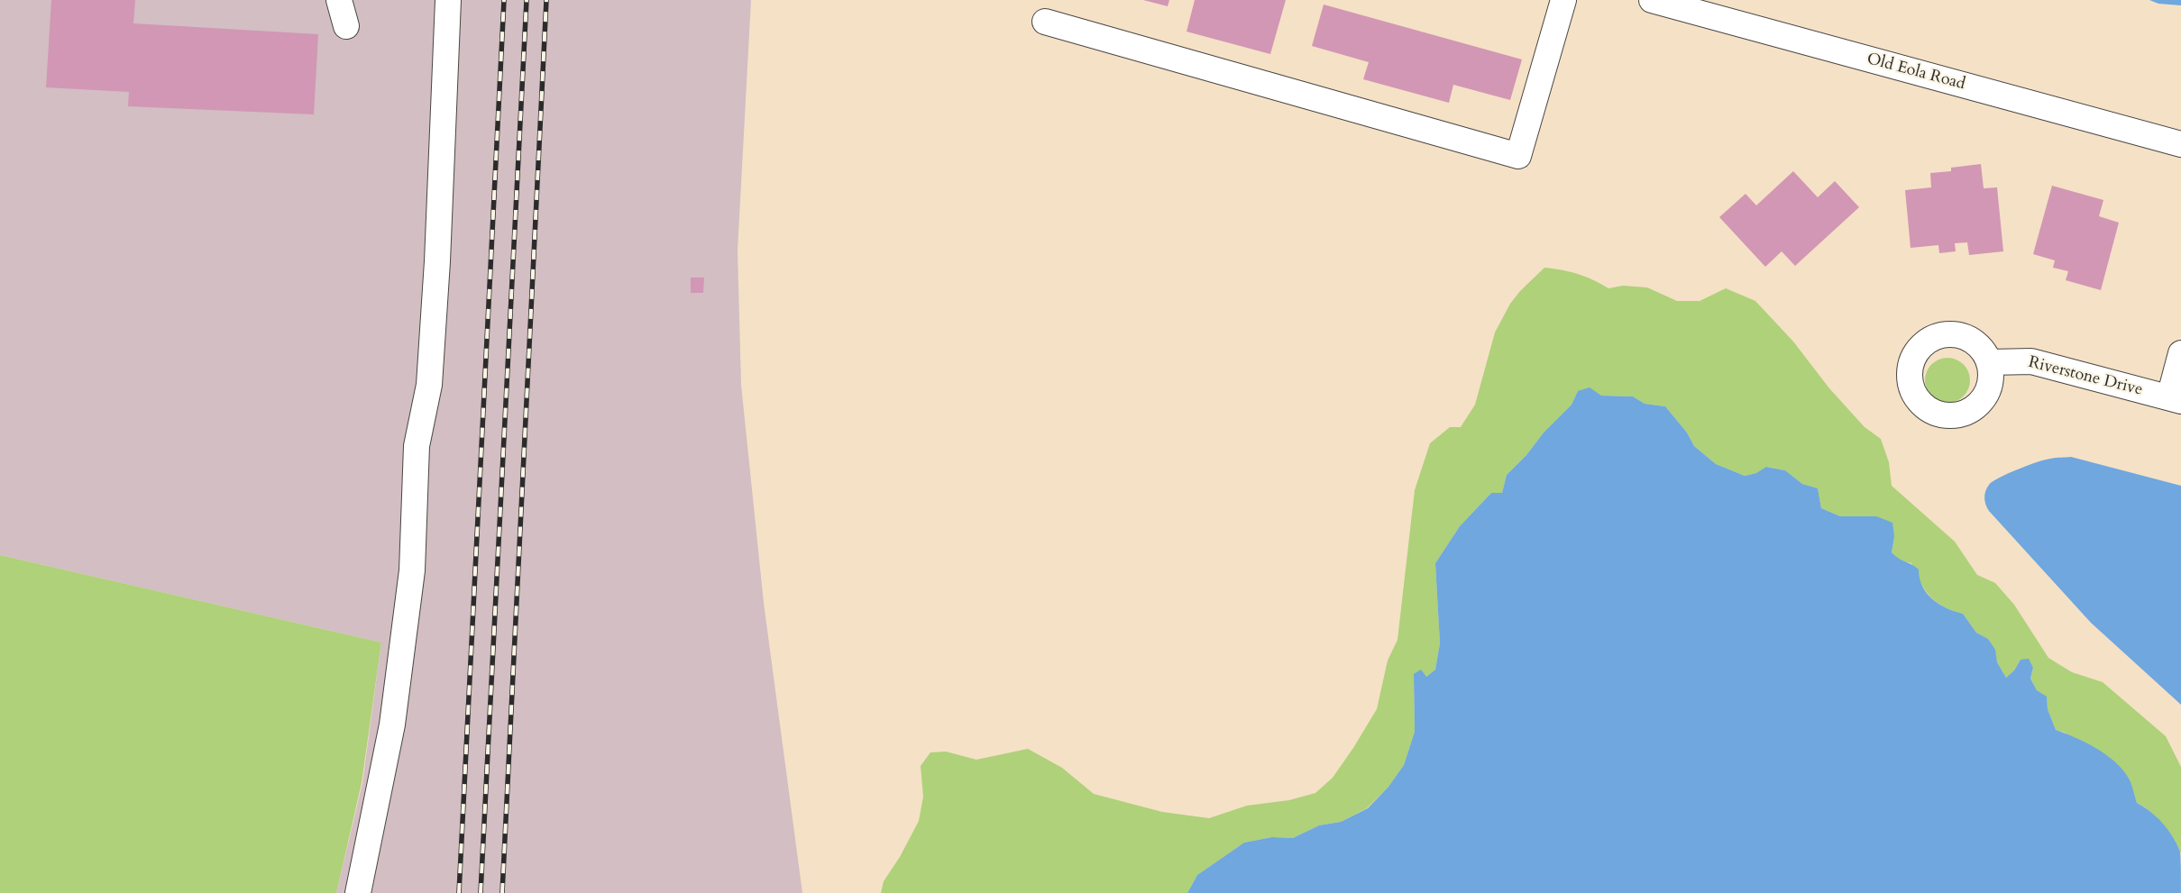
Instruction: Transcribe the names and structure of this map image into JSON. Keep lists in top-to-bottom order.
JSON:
{
  "streets": {
    "street": ["Old Eola Road", "Riverstone Drive"]
  }
}
